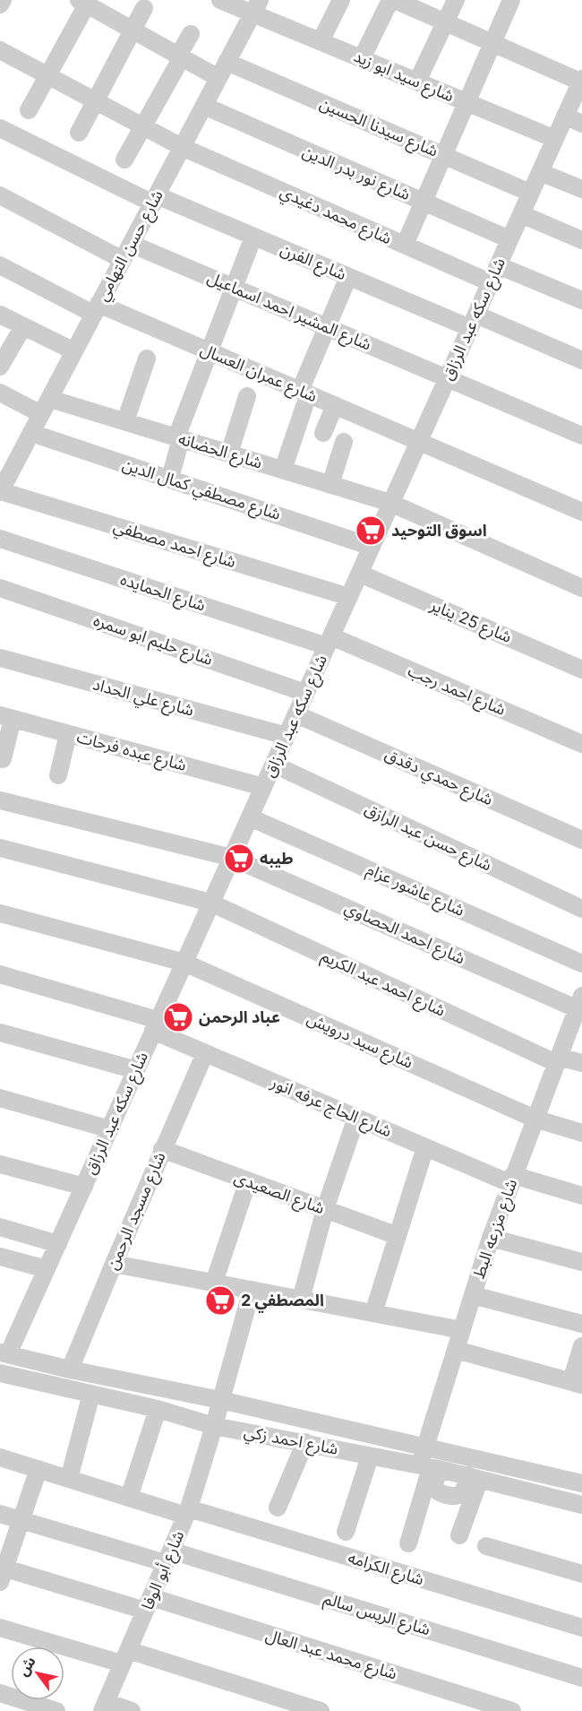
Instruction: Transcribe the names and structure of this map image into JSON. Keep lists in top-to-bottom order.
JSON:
{
  "streets": {
    "street": [
      "شارع سيد ابو زيد",
      "شارع سيدنا الحسين",
      "شارع نور بدر الدين",
      "شارع محمد دغيدي",
      "شارع حسن التهامي",
      "شارع الفرن",
      "شارع المشير احمد اسماعيل",
      "شارع سكه عبد الرزاق",
      "شارع عمران العسال",
      "شارع الحضانه",
      "شارع مصطفي كمال الدين",
      "شارع احمد مصطفي",
      "شارع الحمايده",
      "شارع 25 يناير",
      "شارع حليم ابو سمره",
      "شارع احمد رجب",
      "شارع علي الحداد",
      "شارع عبده فرحات",
      "شارع حمدي دقدق",
      "شارع حسن عبد الرازق",
      "شارع عاشور عزام",
      "شارع احمد الحصاوي",
      "شارع احمد عبد الكريم",
      "شارع سيد درويش",
      "شارع الحاج عرفه انور",
      "شارع الصعيدى",
      "شارع مسجد الرحمن",
      "شارع مزرعه البط",
      "شارع احمد زكي",
      "شارع الكرامه",
      "شارع أبو الوفا",
      "شارع الريس سالم",
      "شارع محمد عبد العال"
    ]
  },
  "crossings": [
    ["شارع سيد ابو زيد", "شارع حسن التهامي"],
    ["شارع سيد ابو زيد", "شارع سكه عبد الرزاق"],
    ["شارع سيدنا الحسين", "شارع حسن التهامي"],
    ["شارع سيدنا الحسين", "شارع سكه عبد الرزاق"],
    ["شارع نور بدر الدين", "شارع حسن التهامي"],
    ["شارع نور بدر الدين", "شارع سكه عبد الرزاق"],
    ["شارع محمد دغيدي", "شارع حسن التهامي"],
    ["شارع محمد دغيدي", "شارع سكه عبد الرزاق"],
    ["شارع حسن التهامي", "شارع الفرن"],
    ["شارع حسن التهامي", "شارع المشير احمد اسماعيل"],
    ["شارع حسن التهامي", "شارع عمران العسال"],
    ["شارع حسن التهامي", "شارع الحضانه"],
    ["شارع حسن التهامي", "شارع مصطفي كمال الدين"],
    ["شارع حسن التهامي", "شارع احمد مصطفي"],
    ["شارع الفرن", "شارع سكه عبد الرزاق"],
    ["شارع المشير احمد اسماعيل", "شارع سكه عبد الرزاق"],
    ["شارع سكه عبد الرزاق", "شارع عمران العسال"],
    ["شارع سكه عبد الرزاق", "شارع الحضانه"],
    ["شارع سكه عبد الرزاق", "شارع مصطفي كمال الدين"],
    ["شارع سكه عبد الرزاق", "شارع احمد مصطفي"],
    ["شارع سكه عبد الرزاق", "شارع الحمايده"],
    ["شارع سكه عبد الرزاق", "شارع 25 يناير"],
    ["شارع سكه عبد الرزاق", "شارع حليم ابو سمره"],
    ["شارع سكه عبد الرزاق", "شارع احمد رجب"],
    ["شارع سكه عبد الرزاق", "شارع علي الحداد"],
    ["شارع سكه عبد الرزاق", "شارع عبده فرحات"],
    ["شارع سكه عبد الرزاق", "شارع حمدي دقدق"],
    ["شارع سكه عبد الرزاق", "شارع حسن عبد الرازق"],
    ["شارع سكه عبد الرزاق", "شارع عاشور عزام"],
    ["شارع سكه عبد الرزاق", "شارع احمد الحصاوي"],
    ["شارع سكه عبد الرزاق", "شارع احمد عبد الكريم"],
    ["شارع سكه عبد الرزاق", "شارع سيد درويش"],
    ["شارع سكه عبد الرزاق", "شارع الحاج عرفه انور"],
    ["شارع سكه عبد الرزاق", "شارع احمد زكي"],
    ["شارع الحمايده", "شارع احمد رجب"],
    ["شارع احمد الحصاوي", "شارع مزرعه البط"],
    ["شارع احمد عبد الكريم", "شارع مزرعه البط"],
    ["شارع سيد درويش", "شارع مزرعه البط"],
    ["شارع الحاج عرفه انور", "شارع مسجد الرحمن"],
    ["شارع الحاج عرفه انور", "شارع مزرعه البط"],
    ["شارع الصعيدى", "شارع مسجد الرحمن"],
    ["شارع مسجد الرحمن", "شارع احمد زكي"],
    ["شارع مزرعه البط", "شارع احمد زكي"],
    ["شارع احمد زكي", "شارع أبو الوفا"],
    ["شارع الكرامه", "شارع أبو الوفا"],
    ["شارع أبو الوفا", "شارع الريس سالم"],
    ["شارع أبو الوفا", "شارع محمد عبد العال"]
  ],
  "places": {
    "supermarket": [
      "اسوق التوحيد",
      "طيبه",
      "عباد الرحمن",
      "المصطفي 2"
    ]
  },
  "north": "top left"
}
